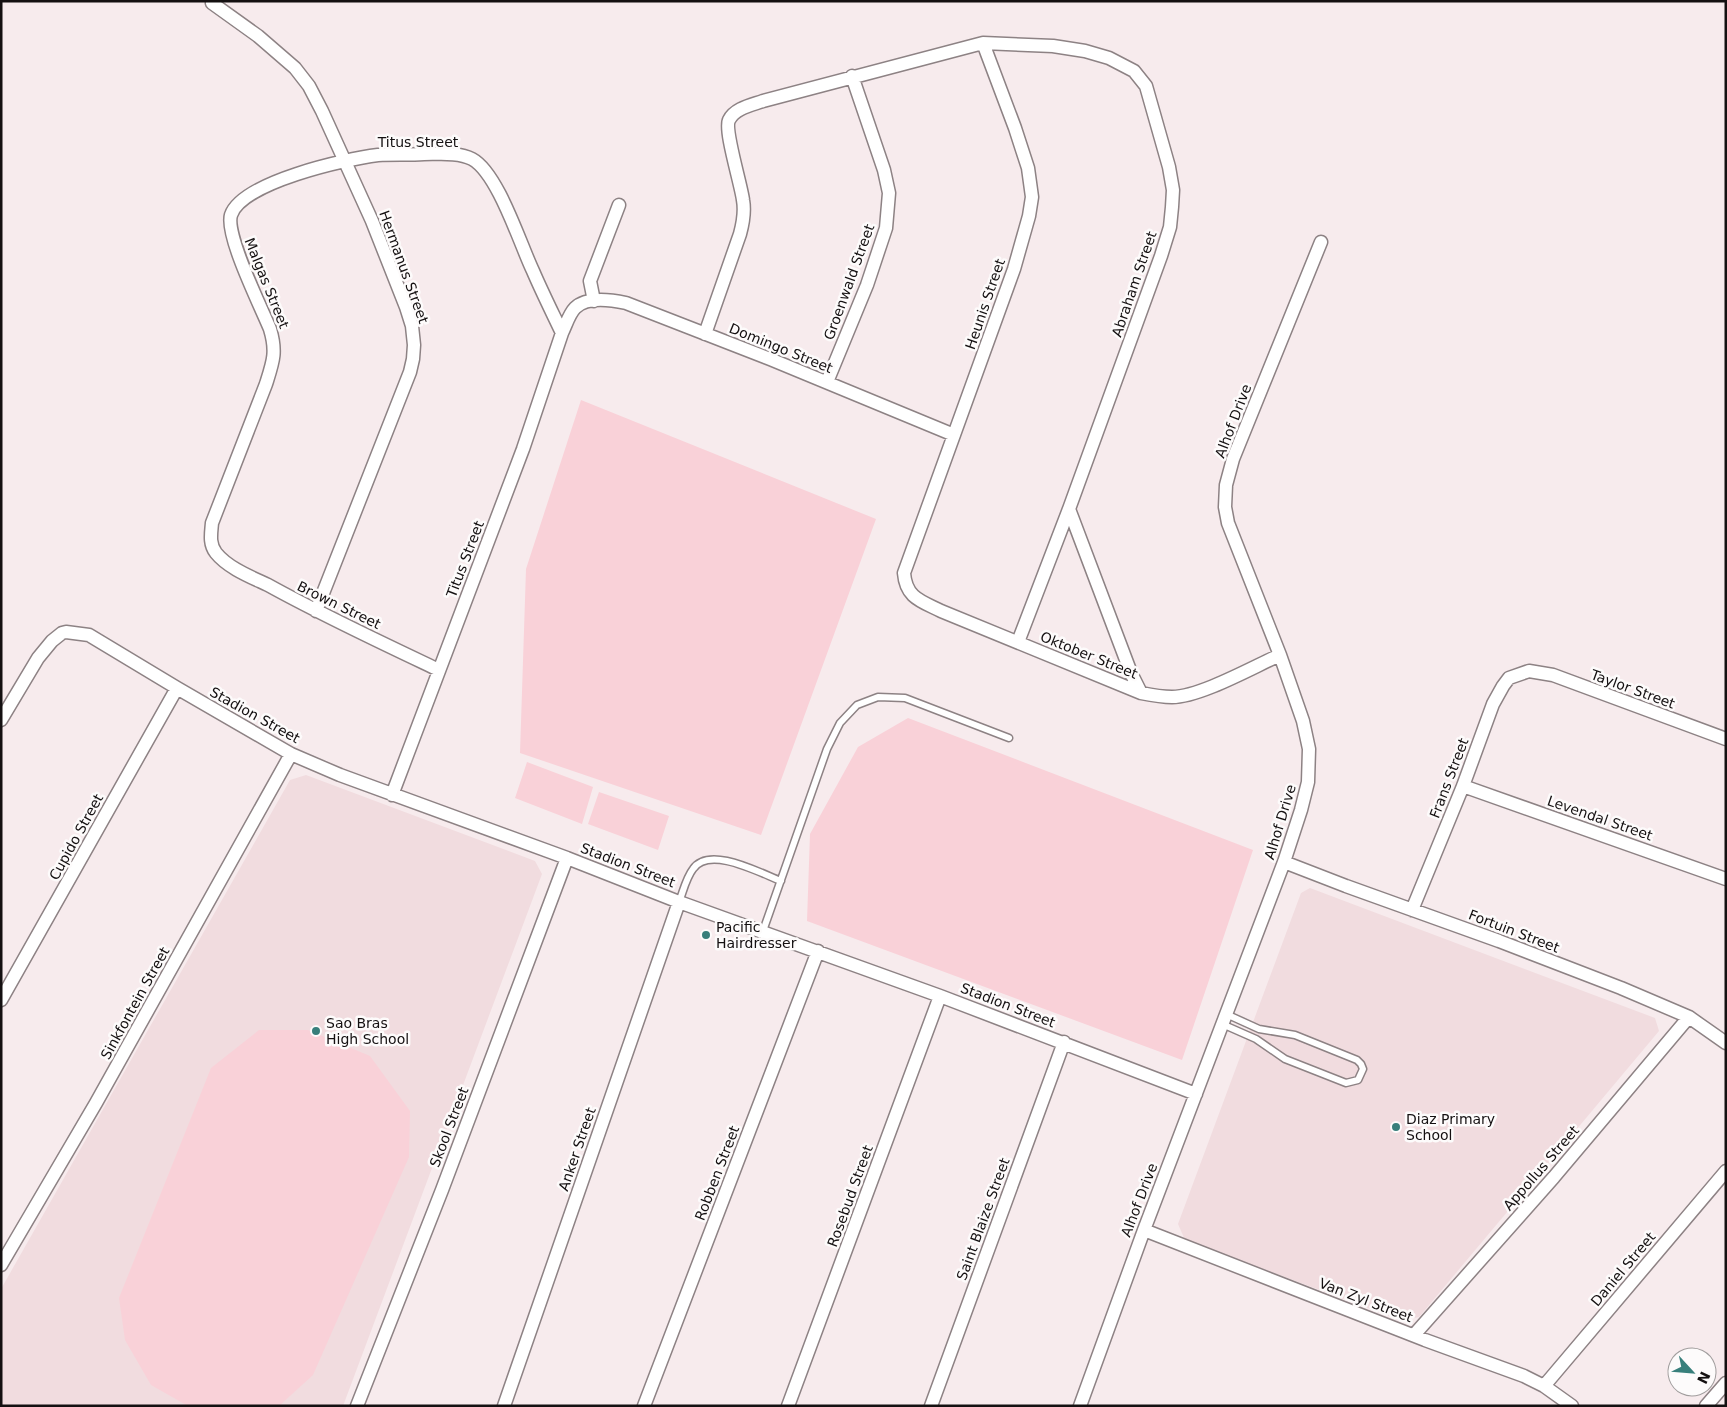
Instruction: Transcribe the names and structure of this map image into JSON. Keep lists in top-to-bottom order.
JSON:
{
  "streets": {
    "street": [
      "Titus Street",
      "Hermanus Street",
      "Groenwald Street",
      "Malgas Street",
      "Abraham Street",
      "Heunis Street",
      "Domingo Street",
      "Alhof Drive",
      "Brown Street",
      "Oktober Street",
      "Taylor Street",
      "Stadion Street",
      "Frans Street",
      "Levendal Street",
      "Cupido Street",
      "Fortuin Street",
      "Sinkfontein Street",
      "Skool Street",
      "Anker Street",
      "Appollus Street",
      "Robben Street",
      "Rosebud Street",
      "Saint Blaize Street",
      "Daniel Street",
      "Van Zyl Street"
    ]
  },
  "crossings": [
    ["Titus Street", "Hermanus Street"],
    ["Titus Street", "Malgas Street"],
    ["Titus Street", "Domingo Street"],
    ["Titus Street", "Brown Street"],
    ["Titus Street", "Stadion Street"],
    ["Hermanus Street", "Malgas Street"],
    ["Hermanus Street", "Brown Street"],
    ["Groenwald Street", "Abraham Street"],
    ["Groenwald Street", "Domingo Street"],
    ["Malgas Street", "Brown Street"],
    ["Abraham Street", "Heunis Street"],
    ["Abraham Street", "Domingo Street"],
    ["Abraham Street", "Oktober Street"],
    ["Heunis Street", "Domingo Street"],
    ["Heunis Street", "Oktober Street"],
    ["Alhof Drive", "Oktober Street"],
    ["Alhof Drive", "Stadion Street"],
    ["Alhof Drive", "Fortuin Street"],
    ["Alhof Drive", "Van Zyl Street"],
    ["Taylor Street", "Frans Street"],
    ["Stadion Street", "Cupido Street"],
    ["Stadion Street", "Sinkfontein Street"],
    ["Stadion Street", "Skool Street"],
    ["Stadion Street", "Anker Street"],
    ["Stadion Street", "Robben Street"],
    ["Stadion Street", "Rosebud Street"],
    ["Stadion Street", "Saint Blaize Street"],
    ["Frans Street", "Levendal Street"],
    ["Frans Street", "Fortuin Street"],
    ["Fortuin Street", "Appollus Street"],
    ["Appollus Street", "Van Zyl Street"],
    ["Daniel Street", "Van Zyl Street"]
  ],
  "places": ["Pacific Hairdresser", "Sao Bras High School", "Diaz Primary School"],
  "north": "bottom right"
}
